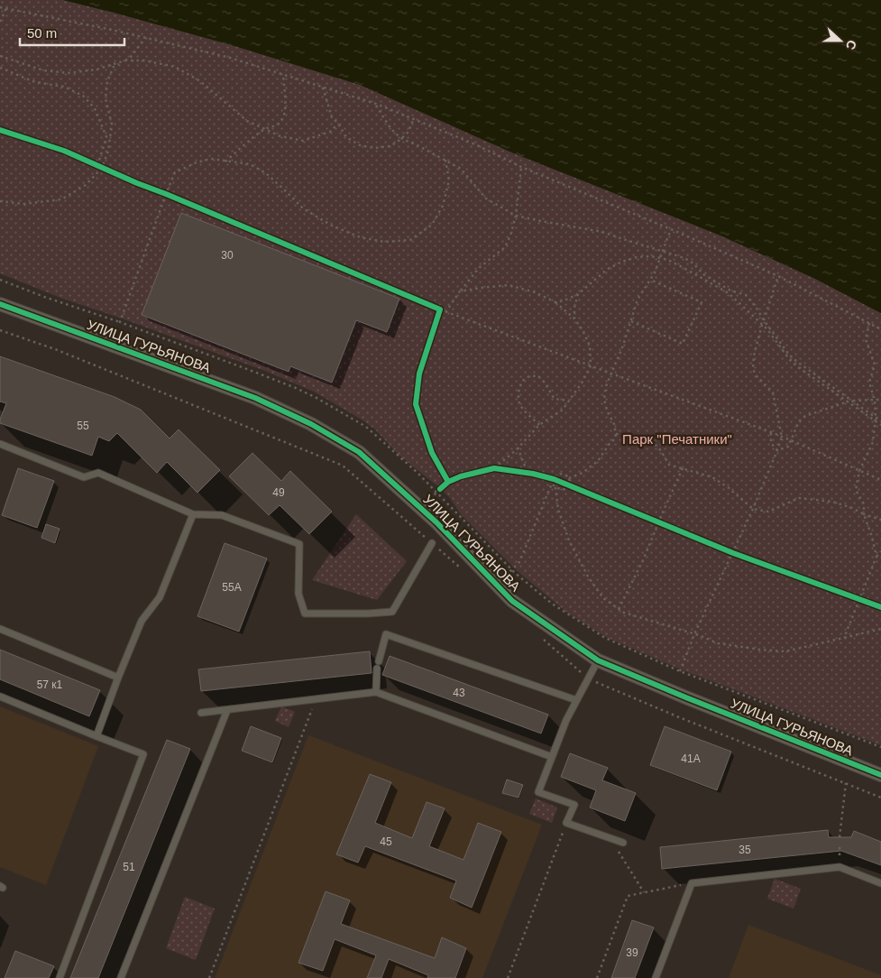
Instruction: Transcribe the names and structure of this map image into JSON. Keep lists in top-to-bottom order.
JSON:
{
  "streets": {
    "street": ["УЛИЦА ГУРЬЯНОВА"]
  },
  "parks": ["Парк \"Печатники\""],
  "house_numbers": [
    "30",
    "55",
    "49",
    "55А",
    "57 к1",
    "43",
    "41А",
    "45",
    "35",
    "51",
    "39"
  ],
  "scale_bar": "50 m",
  "north": "right"
}
